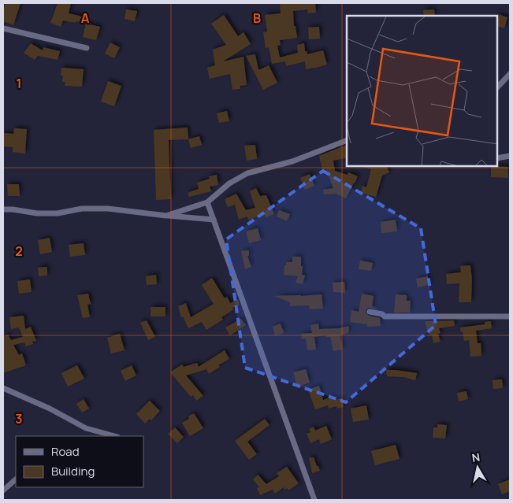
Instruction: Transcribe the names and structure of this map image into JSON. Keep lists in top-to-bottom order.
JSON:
{
  "legend": ["Road", "Building"],
  "north": "top",
  "grid": {
    "columns": ["A", "B"],
    "rows": ["1", "2", "3"]
  }
}
